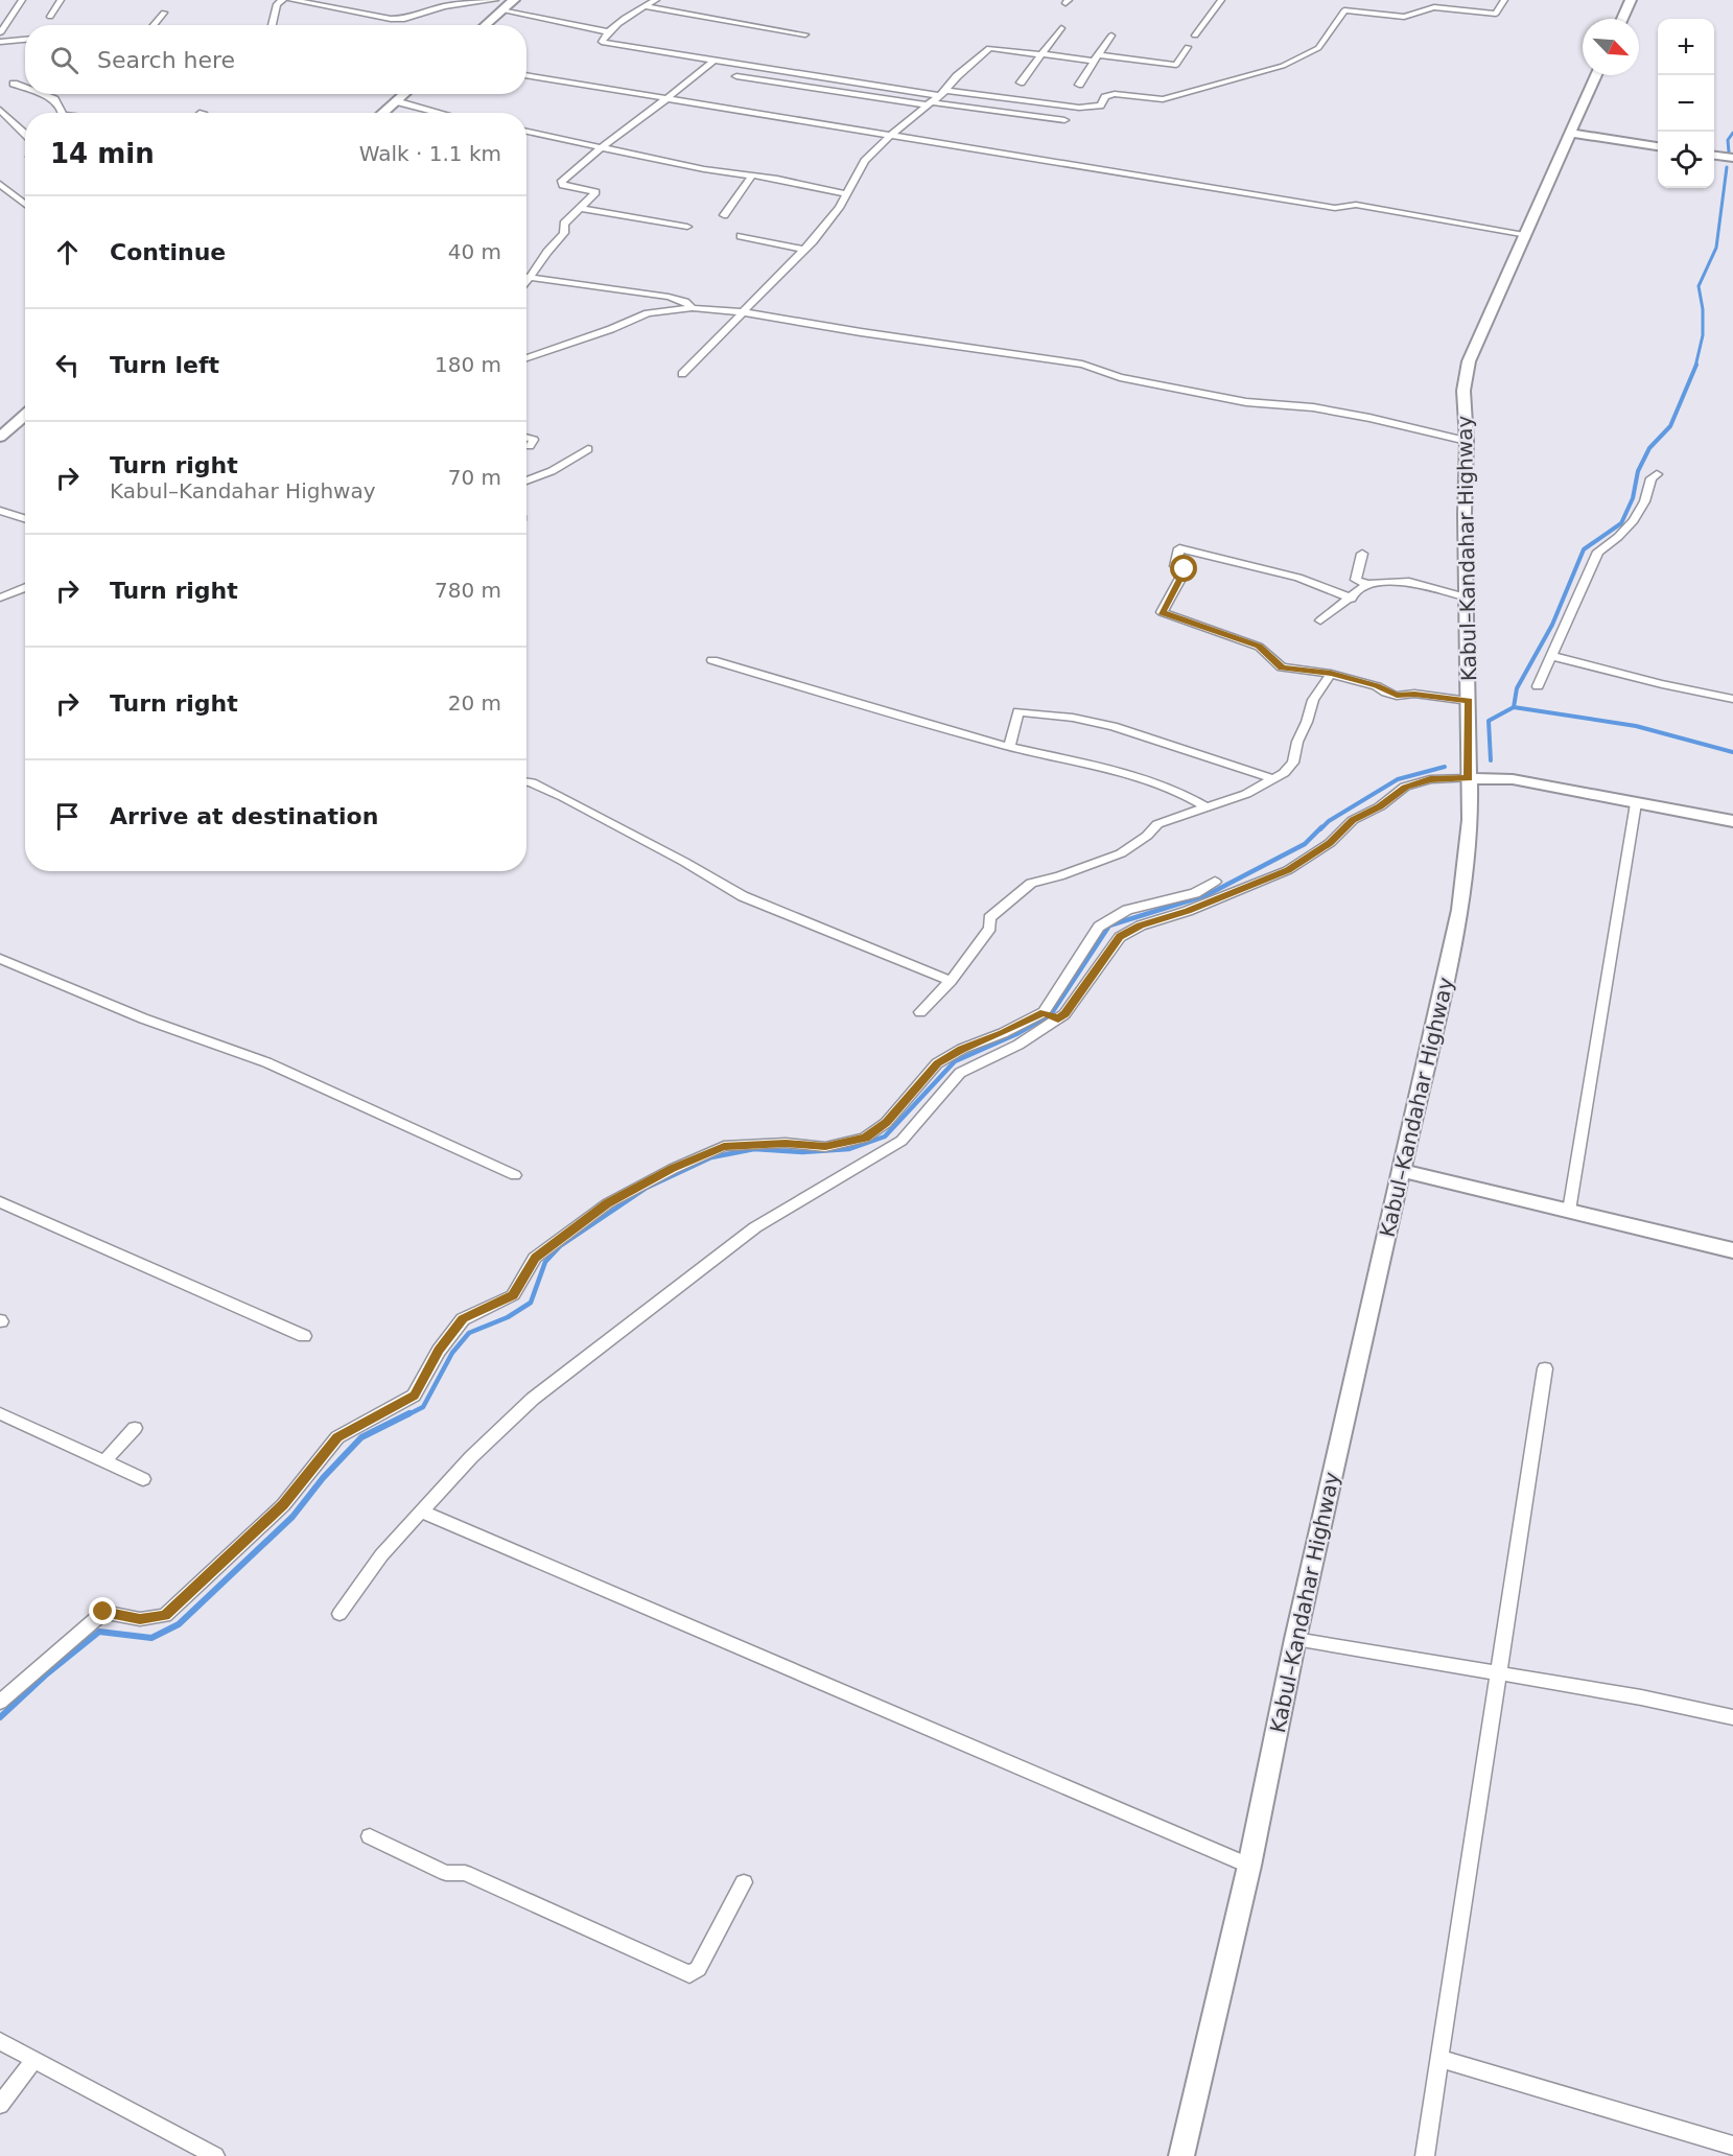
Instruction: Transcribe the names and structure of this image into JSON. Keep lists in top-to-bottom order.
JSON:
{
  "streets": {
    "main road": ["Kabul–Kandahar Highway"]
  },
  "north": "bottom right",
  "page": {
    "map_buttons": ["+", "−"],
    "search": "Search here",
    "heading": ["14 min", "Walk · 1.1 km"],
    "list": [
      ["Continue", "40 m"],
      ["Turn left", "180 m"],
      ["Turn right", "Kabul–Kandahar Highway", "70 m"],
      ["Turn right", "780 m"],
      ["Turn right", "20 m"],
      "Arrive at destination"
    ]
  }
}
